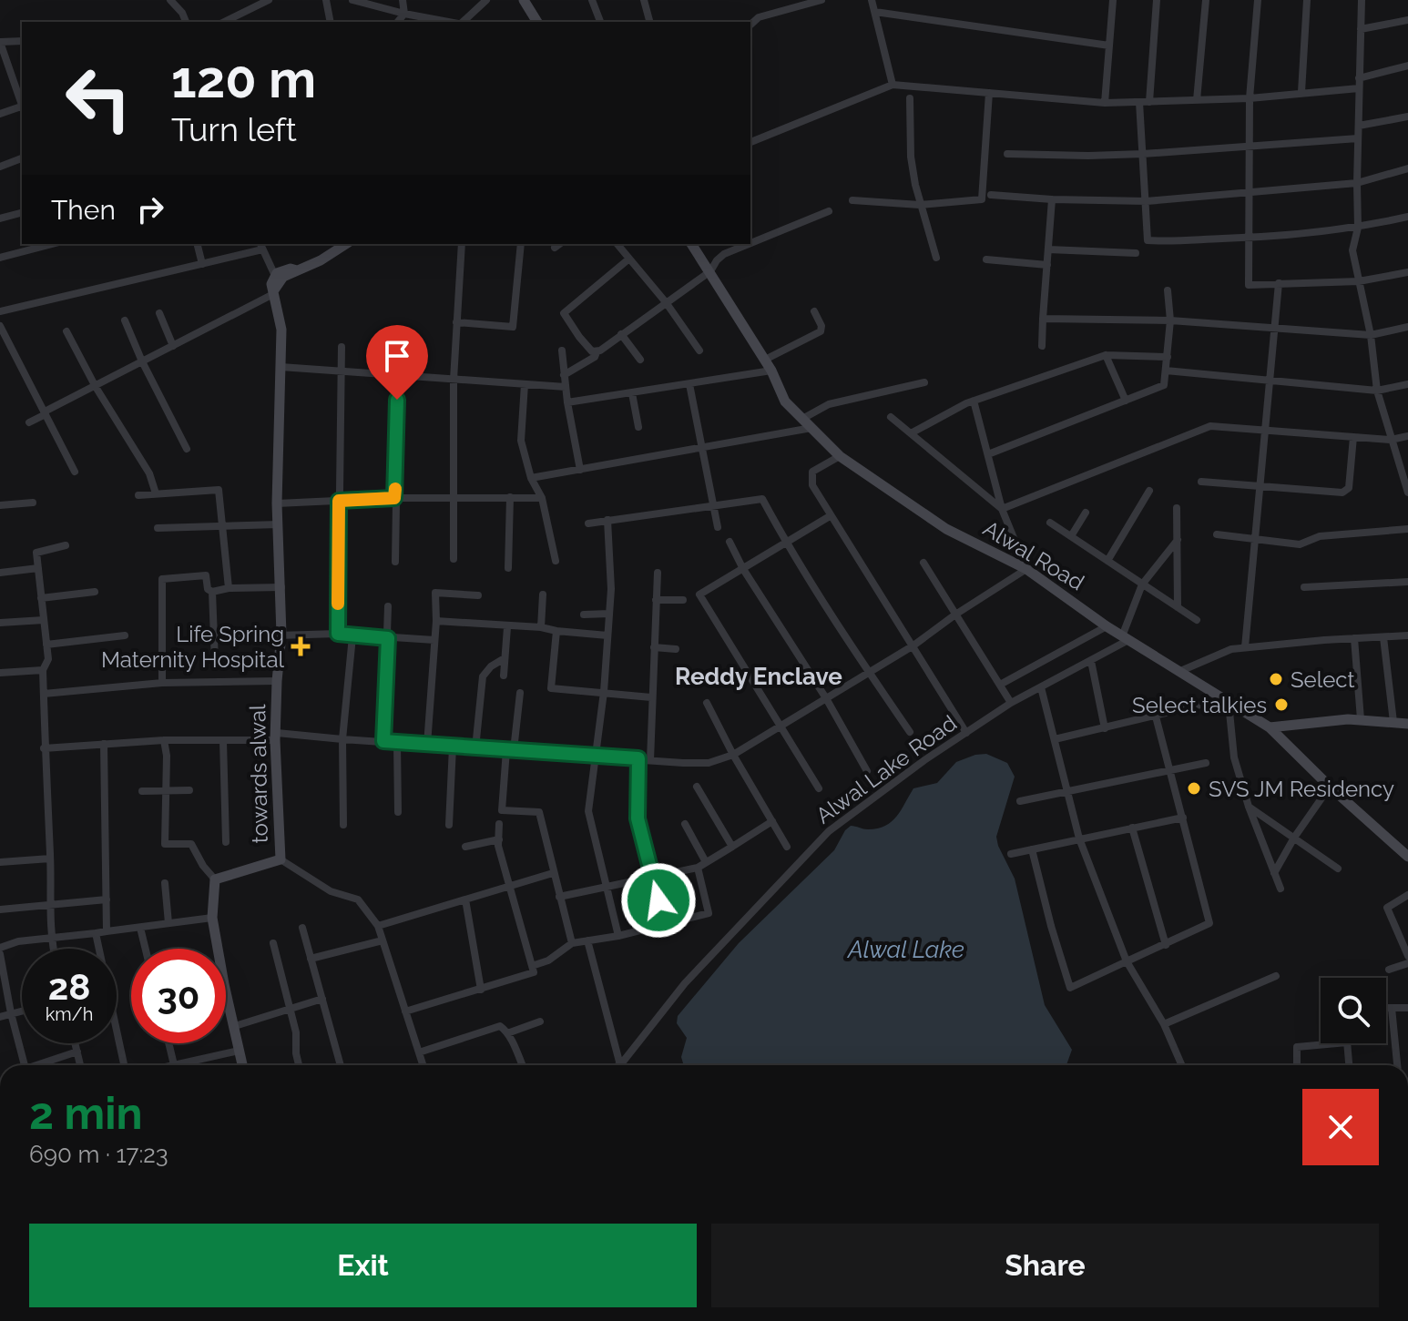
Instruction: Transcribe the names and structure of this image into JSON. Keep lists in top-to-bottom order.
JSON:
{
  "streets": {
    "main road": ["Alwal Road", "towards alwal"],
    "street": ["Alwal Lake Road"]
  },
  "crossings": [
    ["Alwal Road", "Alwal Lake Road"]
  ],
  "districts": ["Reddy Enclave"],
  "water": ["Alwal Lake"],
  "places": {
    "health": ["Life Spring Maternity Hospital"],
    "other": ["Select", "Select talkies", "SVS JM Residency"]
  },
  "page": {
    "turn": ["120 m", "Turn left"],
    "then": "Then",
    "speed": "28 km/h",
    "limit": "30",
    "heading": ["2 min", "690 m · 17:23"],
    "buttons": ["Exit", "Share"]
  }
}
